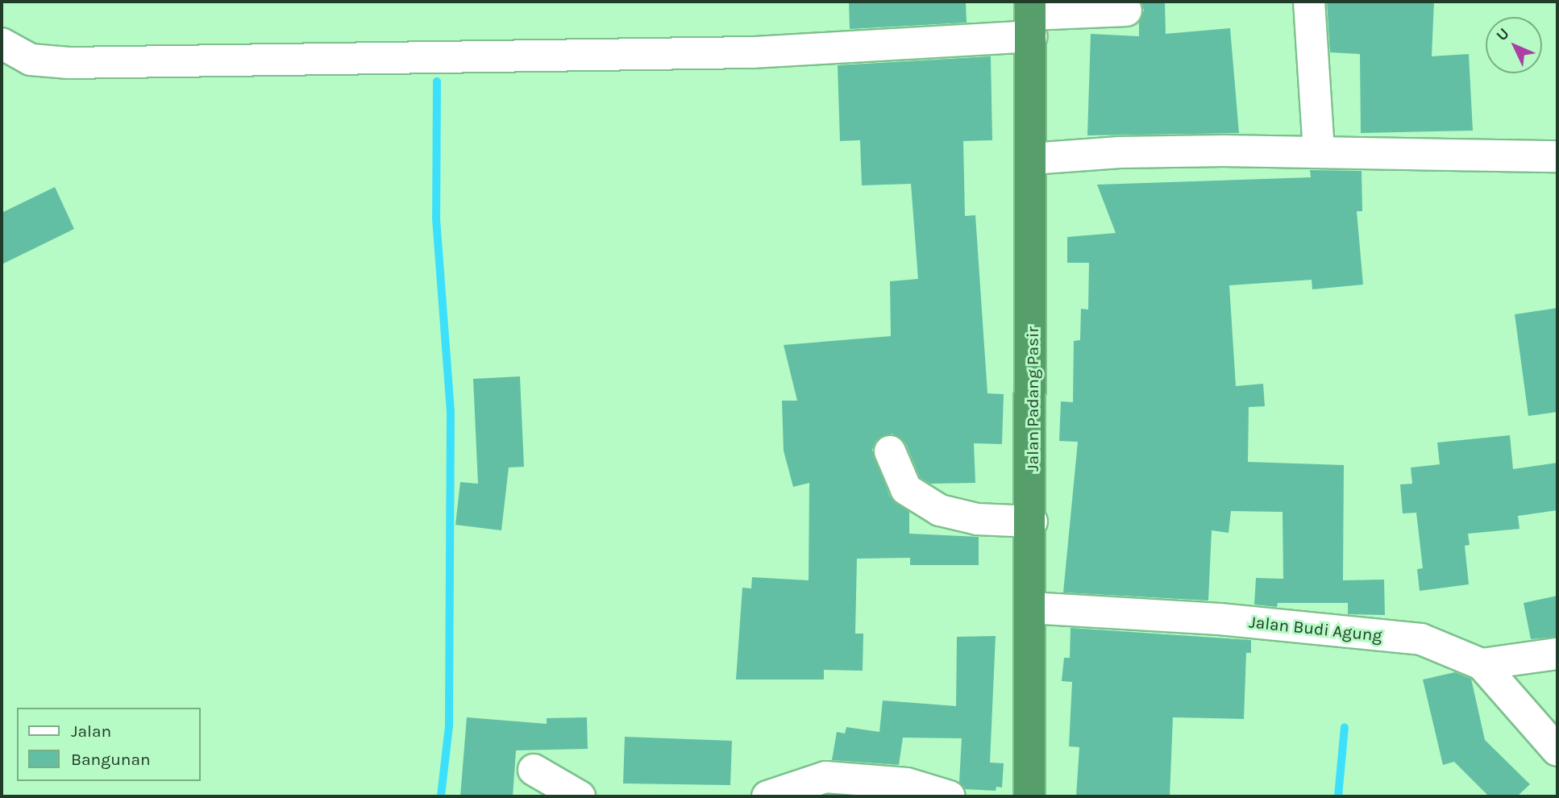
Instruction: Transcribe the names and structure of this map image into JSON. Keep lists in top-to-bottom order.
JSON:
{
  "streets": {
    "highway": ["Jalan Padang Pasir"],
    "street": ["Jalan Budi Agung"]
  },
  "crossings": [
    ["Jalan Padang Pasir", "Jalan Budi Agung"]
  ],
  "legend": ["Jalan", "Bangunan"],
  "north": "top left"
}
